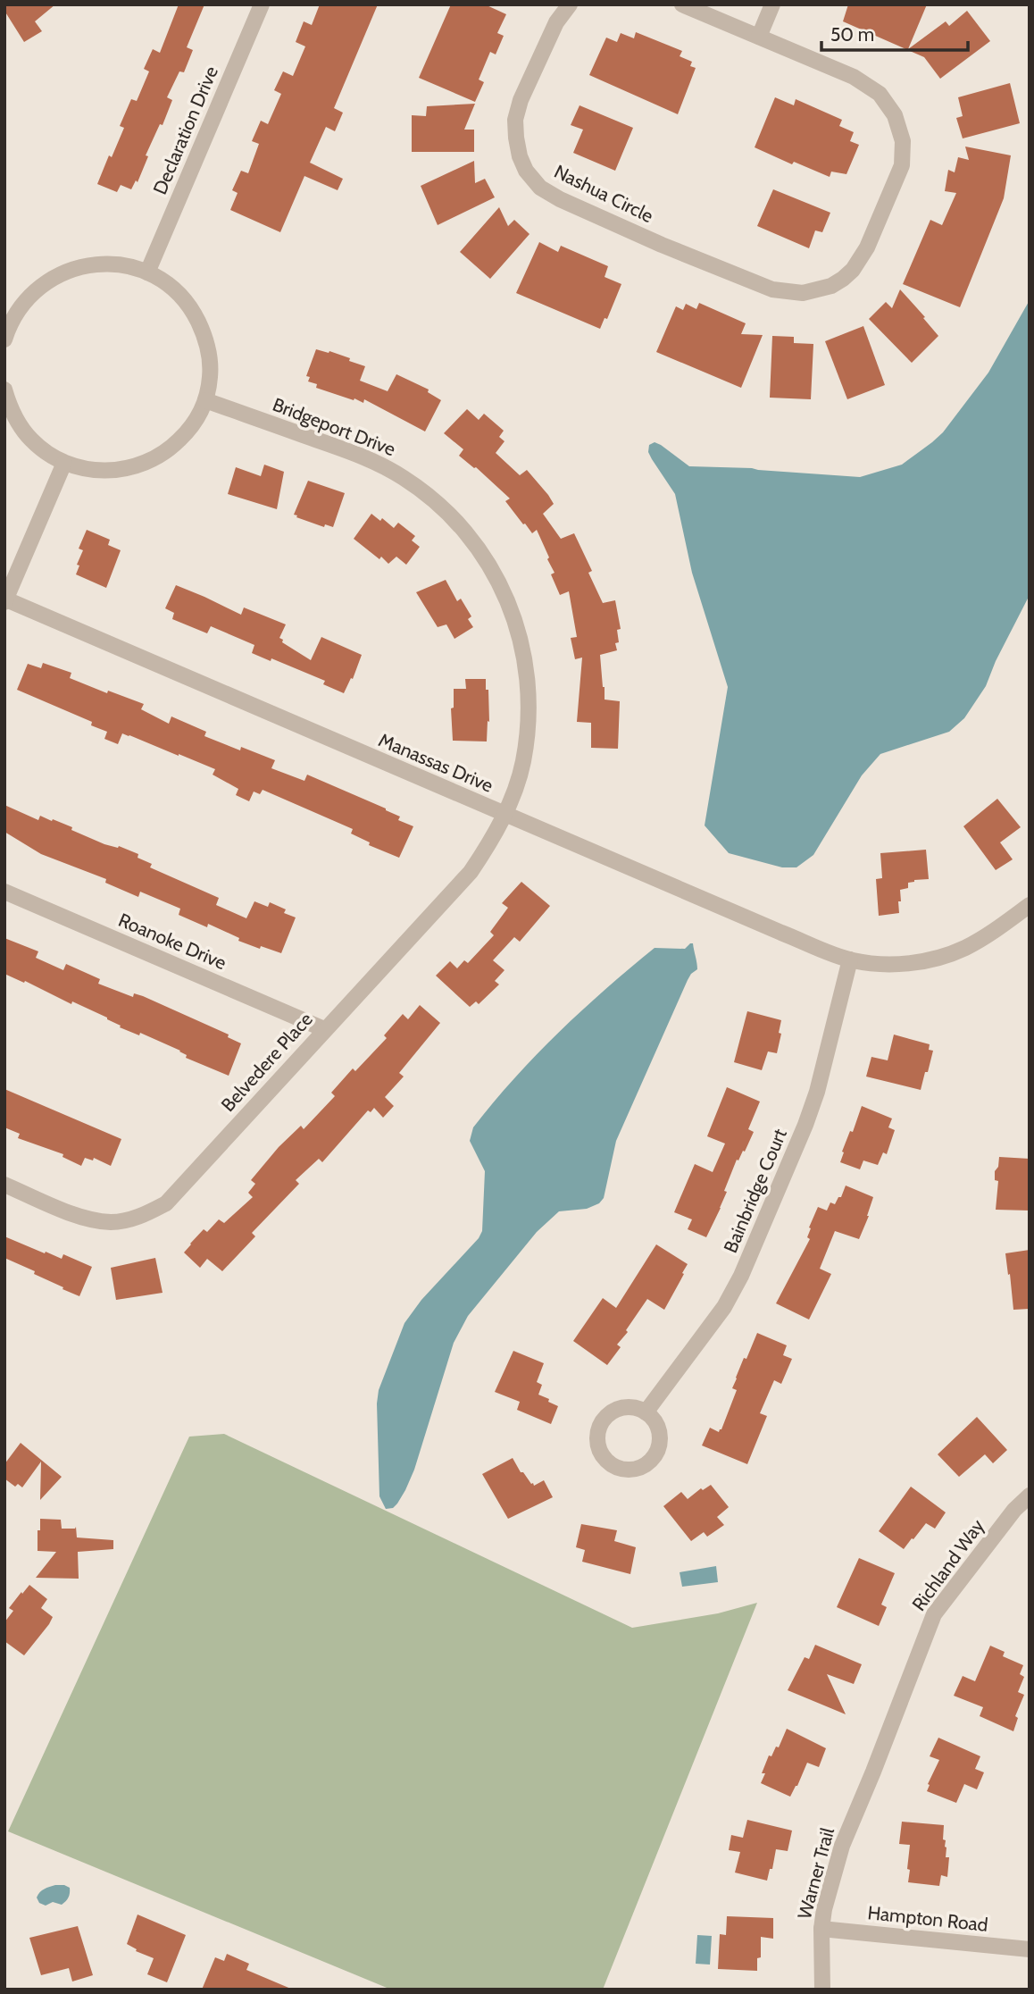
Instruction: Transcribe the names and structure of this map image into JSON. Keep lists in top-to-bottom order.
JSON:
{
  "streets": {
    "street": [
      "Declaration Drive",
      "Nashua Circle",
      "Bridgeport Drive",
      "Manassas Drive",
      "Roanoke Drive",
      "Belvedere Place",
      "Bainbridge Court",
      "Richland Way",
      "Warner Trail",
      "Hampton Road"
    ]
  },
  "crossings": [
    ["Bridgeport Drive", "Manassas Drive"],
    ["Bridgeport Drive", "Belvedere Place"],
    ["Manassas Drive", "Belvedere Place"],
    ["Manassas Drive", "Bainbridge Court"],
    ["Roanoke Drive", "Belvedere Place"],
    ["Richland Way", "Warner Trail"],
    ["Warner Trail", "Hampton Road"]
  ],
  "scale_bar": "50 m"
}
